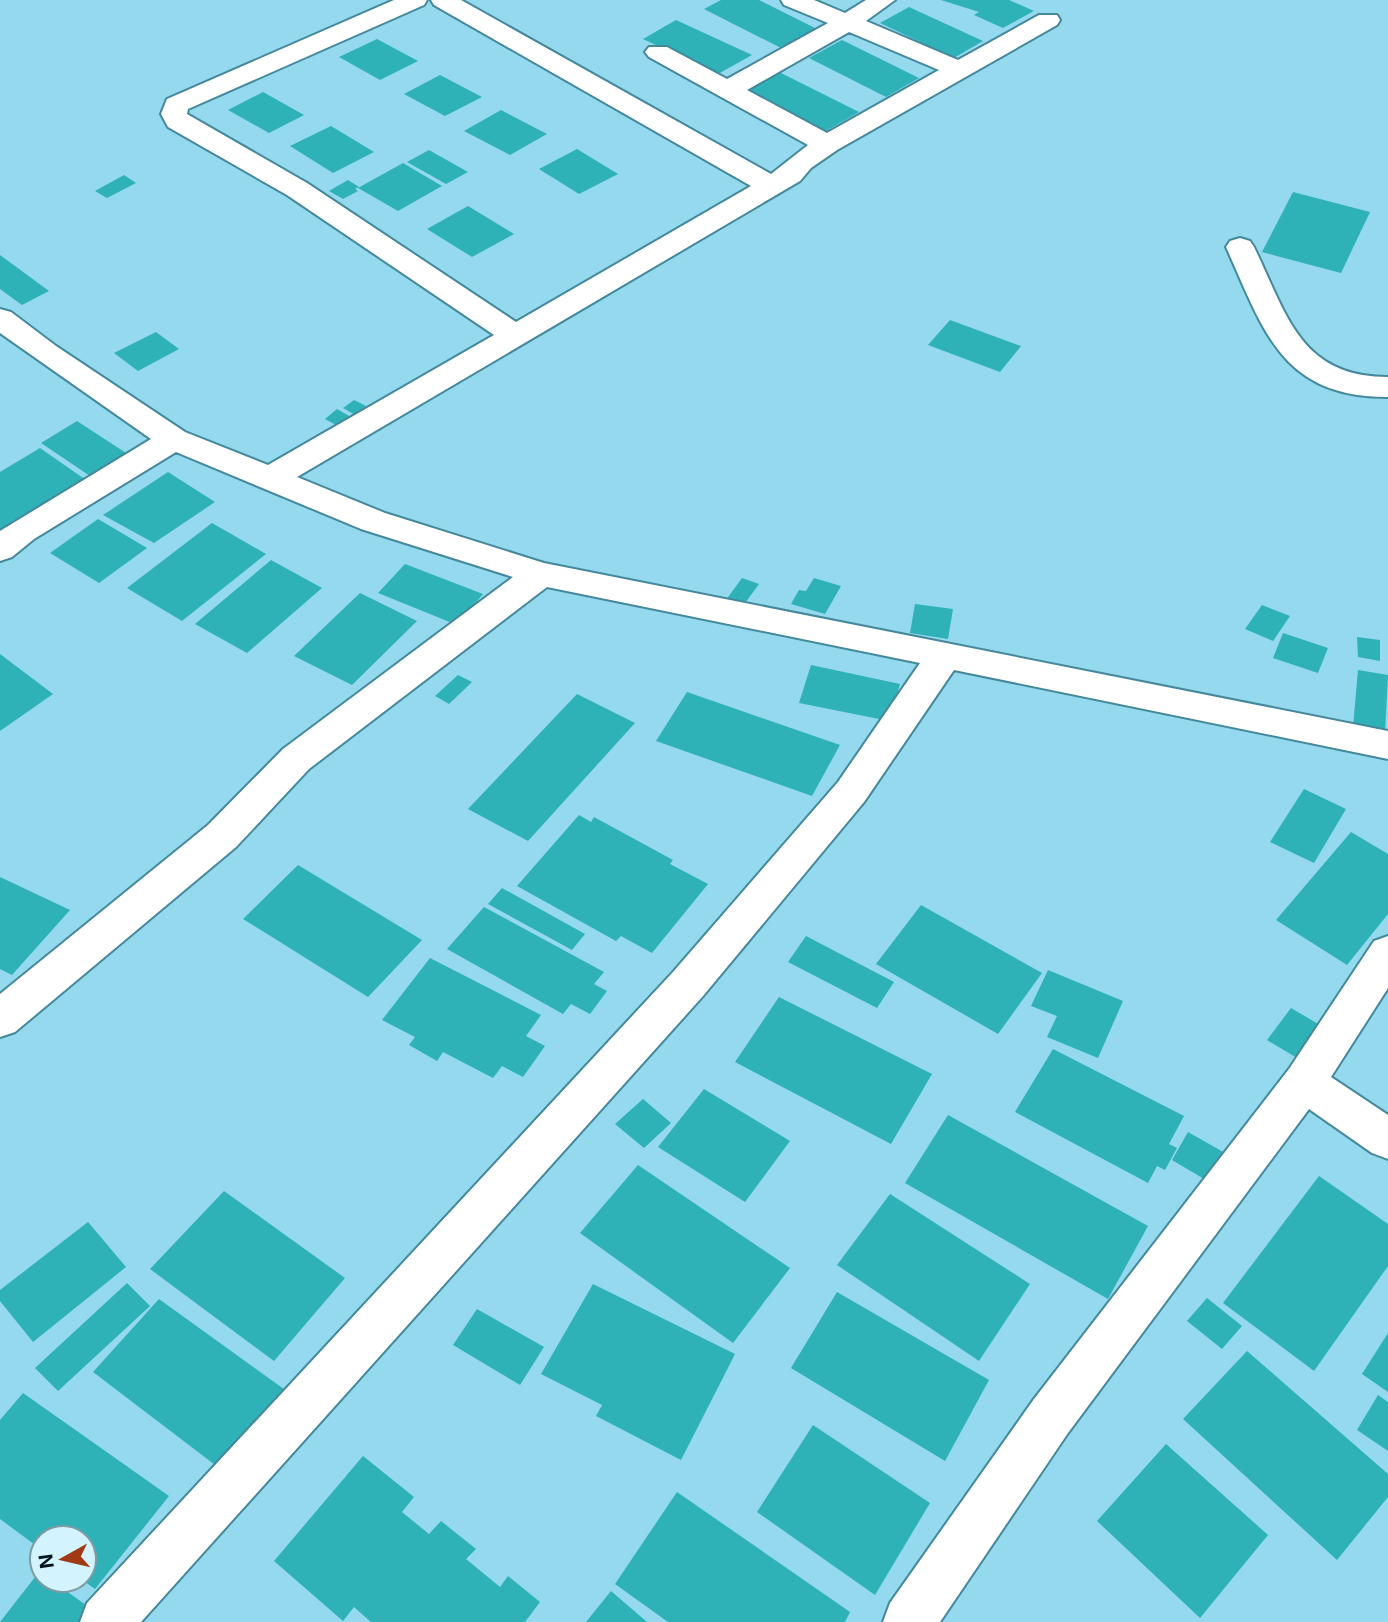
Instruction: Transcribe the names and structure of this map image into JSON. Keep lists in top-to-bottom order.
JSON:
{
  "north": "left"
}
